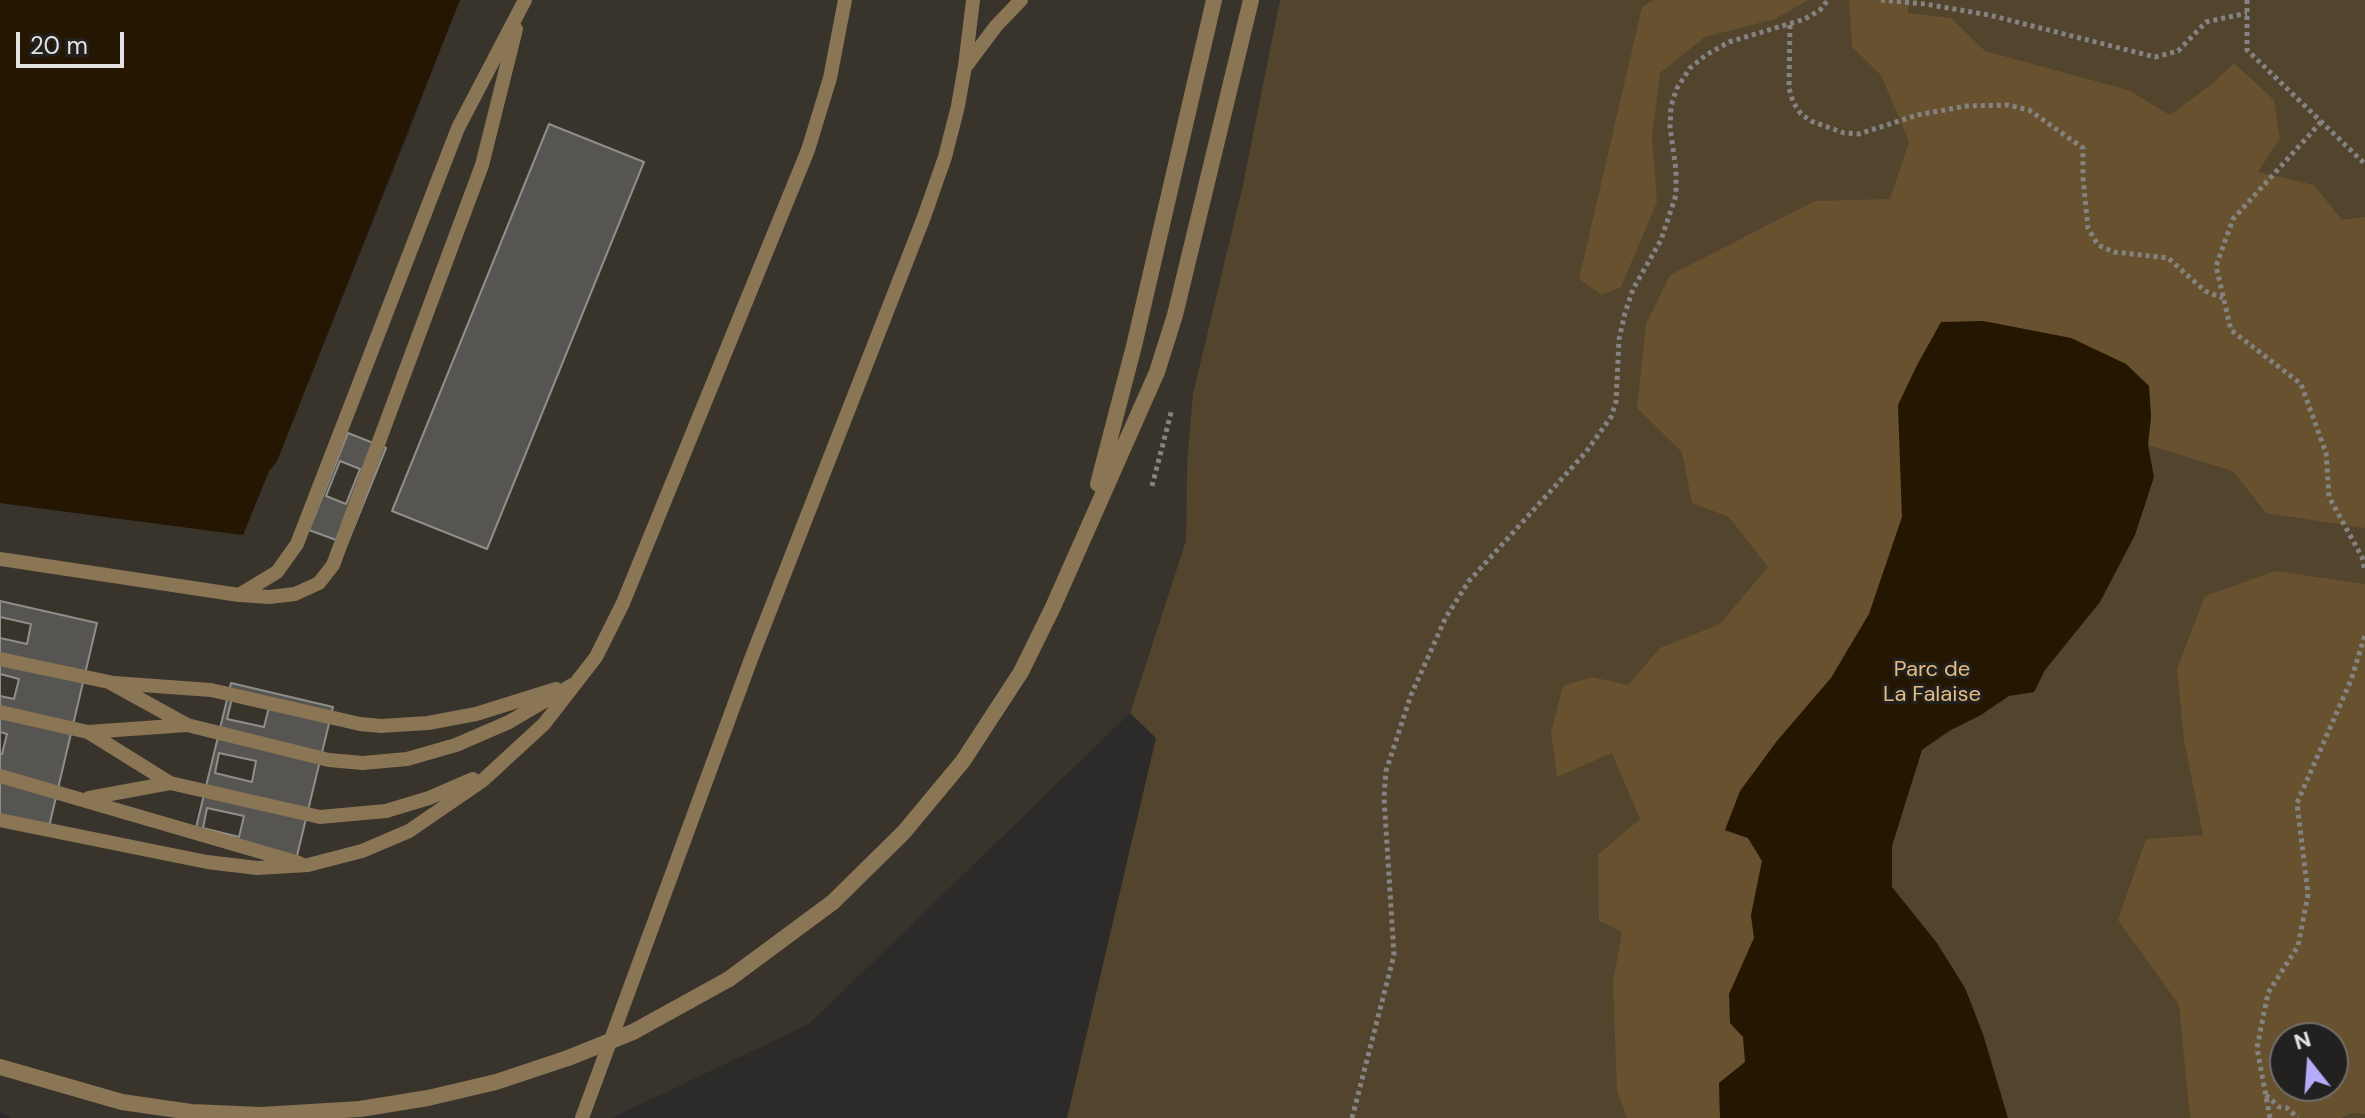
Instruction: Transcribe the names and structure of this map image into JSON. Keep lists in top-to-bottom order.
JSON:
{
  "parks": ["Parc de La Falaise"],
  "scale_bar": "20 m",
  "north": "top"
}
